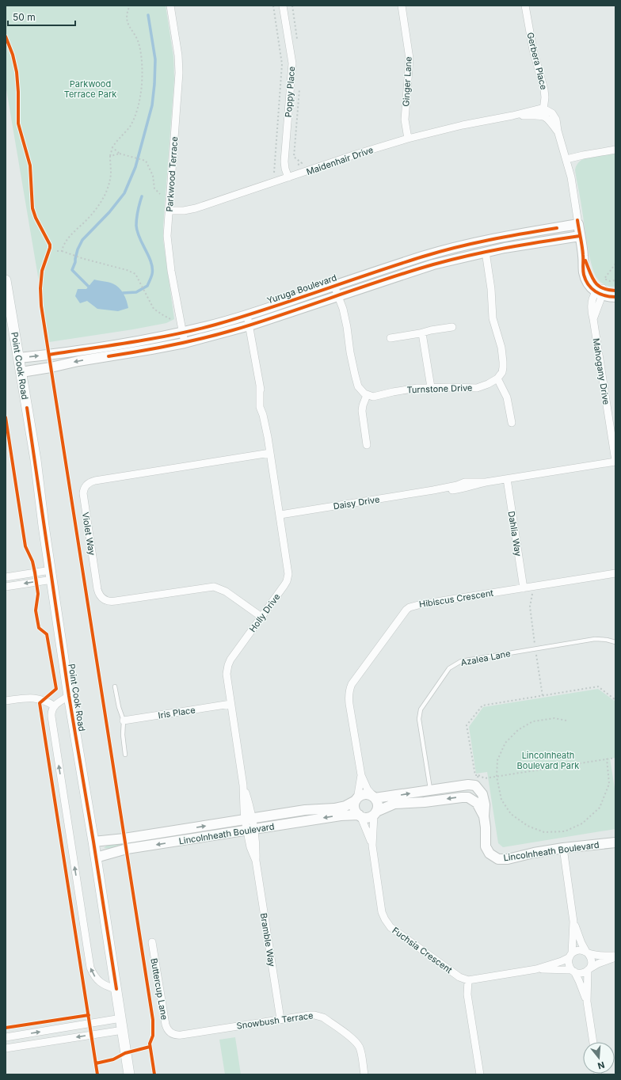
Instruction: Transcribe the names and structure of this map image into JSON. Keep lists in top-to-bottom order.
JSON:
{
  "streets": {
    "main road": ["Point Cook Road"],
    "street": [
      "Gerbera Place",
      "Ginger Lane",
      "Poppy Place",
      "Maidenhair Drive",
      "Parkwood Terrace",
      "Yuruga Boulevard",
      "Mahogany Drive",
      "Turnstone Drive",
      "Daisy Drive",
      "Violet Way",
      "Dahlia Way",
      "Hibiscus Crescent",
      "Holly Drive",
      "Iris Place",
      "Lincolnheath Boulevard",
      "Bramble Way",
      "Fuchsia Crescent",
      "Buttercup Lane",
      "Snowbush Terrace"
    ],
    "lane": ["Azalea Lane"]
  },
  "crossings": [
    ["Gerbera Place", "Maidenhair Drive"],
    ["Ginger Lane", "Maidenhair Drive"],
    ["Poppy Place", "Maidenhair Drive"],
    ["Maidenhair Drive", "Parkwood Terrace"],
    ["Parkwood Terrace", "Yuruga Boulevard"],
    ["Yuruga Boulevard", "Point Cook Road"],
    ["Yuruga Boulevard", "Holly Drive"],
    ["Point Cook Road", "Lincolnheath Boulevard"],
    ["Mahogany Drive", "Daisy Drive"],
    ["Daisy Drive", "Dahlia Way"],
    ["Daisy Drive", "Holly Drive"],
    ["Violet Way", "Holly Drive"],
    ["Dahlia Way", "Hibiscus Crescent"],
    ["Hibiscus Crescent", "Lincolnheath Boulevard"],
    ["Hibiscus Crescent", "Fuchsia Crescent"],
    ["Holly Drive", "Iris Place"],
    ["Holly Drive", "Lincolnheath Boulevard"],
    ["Holly Drive", "Bramble Way"],
    ["Lincolnheath Boulevard", "Bramble Way"],
    ["Lincolnheath Boulevard", "Fuchsia Crescent"],
    ["Bramble Way", "Snowbush Terrace"],
    ["Buttercup Lane", "Snowbush Terrace"]
  ],
  "parks": ["Parkwood Terrace Park", "Lincolnheath Boulevard Park"],
  "scale_bar": "50 m",
  "north": "bottom"
}
